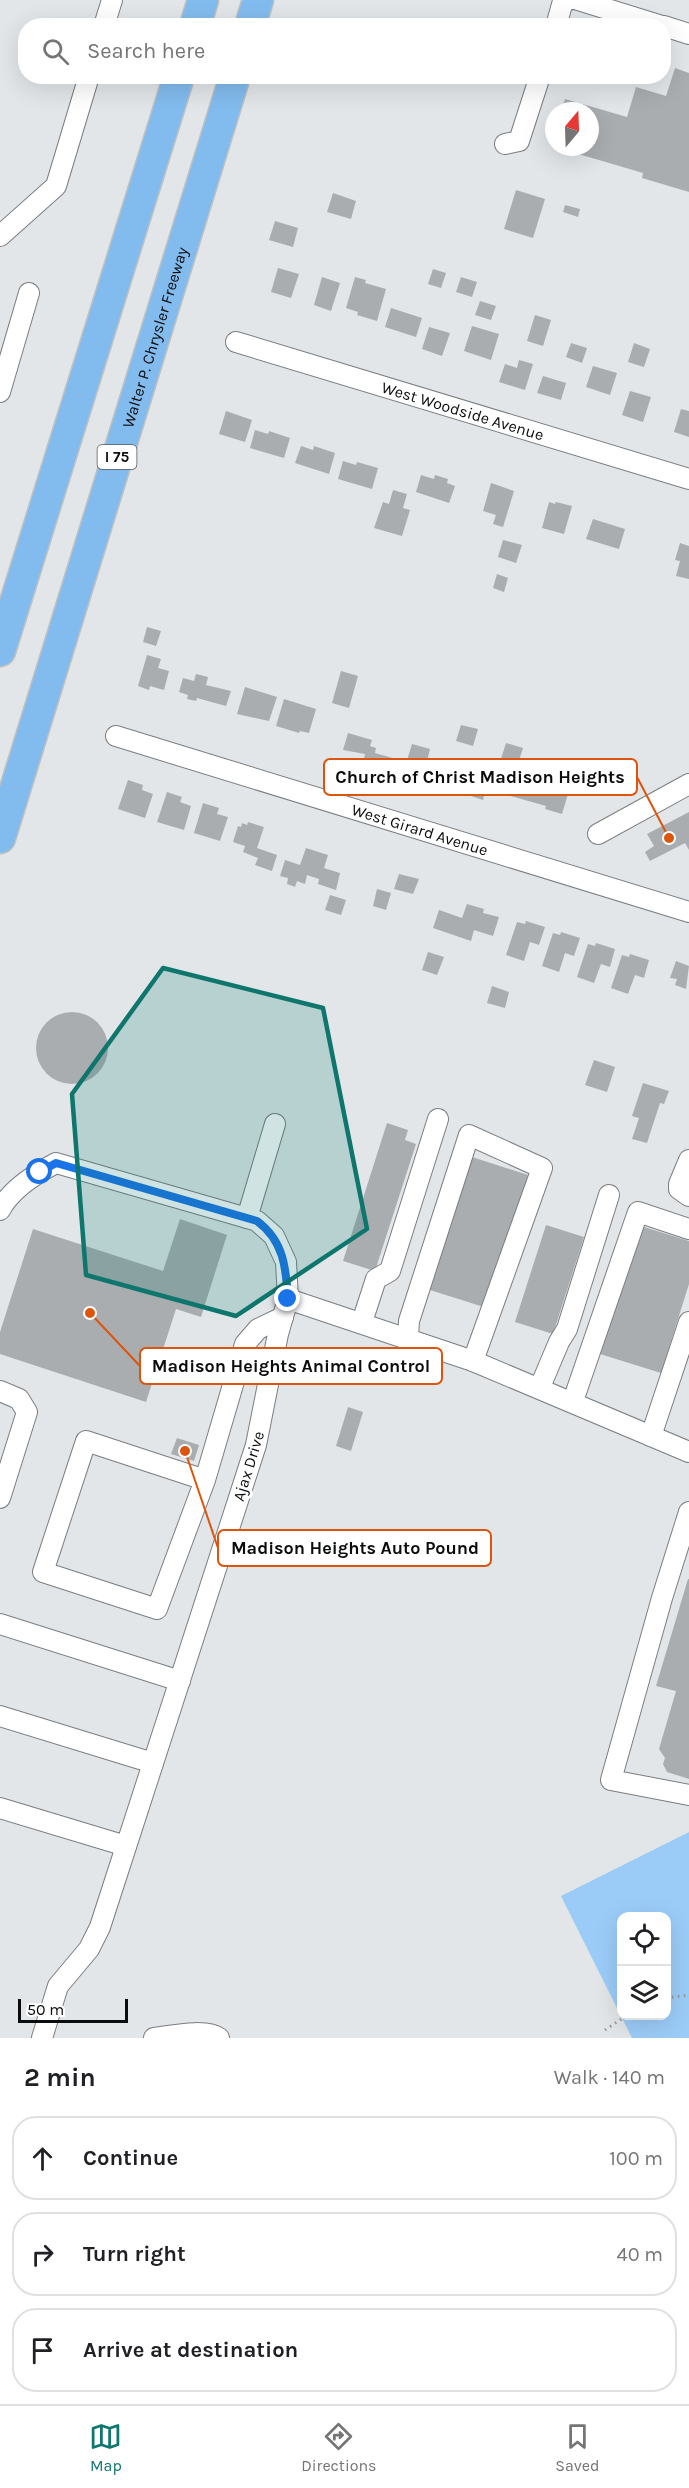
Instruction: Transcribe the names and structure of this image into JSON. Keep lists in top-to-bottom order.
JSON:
{
  "streets": {
    "highway": ["Walter P. Chrysler Freeway", "I 75"],
    "street": ["West Woodside Avenue", "West Girard Avenue", "Ajax Drive"]
  },
  "places": ["Church of Christ Madison Heights", "Madison Heights Animal Control", "Madison Heights Auto Pound"],
  "scale_bar": "50 m",
  "north": "top",
  "page": {
    "search": "Search here",
    "scale": "50 m",
    "heading": ["2 min", "Walk · 140 m"],
    "list": [
      ["Continue", "100 m"],
      ["Turn right", "40 m"],
      "Arrive at destination"
    ],
    "nav": ["Map", "Directions", "Saved"]
  }
}
